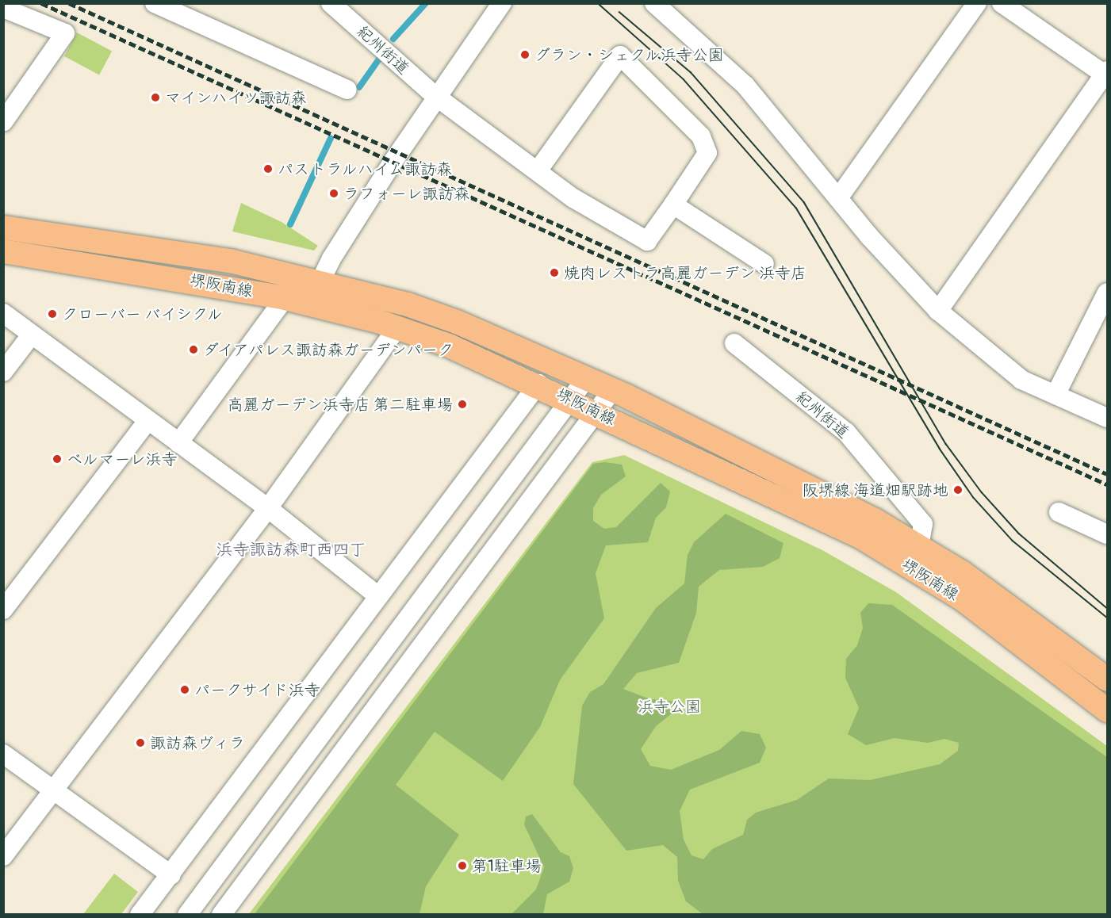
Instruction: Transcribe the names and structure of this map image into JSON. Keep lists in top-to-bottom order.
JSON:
{
  "streets": {
    "main road": ["堺阪南線"],
    "street": ["紀州街道"]
  },
  "crossings": [
    ["紀州街道", "堺阪南線"]
  ],
  "districts": ["浜寺諏訪森町西四丁"],
  "parks": ["浜寺公園"],
  "places": [
    "グラン・シェクル浜寺公園",
    "マインハイツ諏訪森",
    "パストラルハイム諏訪森",
    "ラフォーレ諏訪森",
    "焼肉レストラ高麗ガーデン 浜寺店",
    "クローバー バイシクル",
    "ダイアパレス諏訪森ガーデンパーク",
    "高麗ガーデン浜寺店 第二駐車場",
    "ベルマーレ浜寺",
    "阪堺線 海道畑駅跡地",
    "パークサイド浜寺",
    "諏訪森ヴィラ",
    "第1駐車場"
  ]
}
